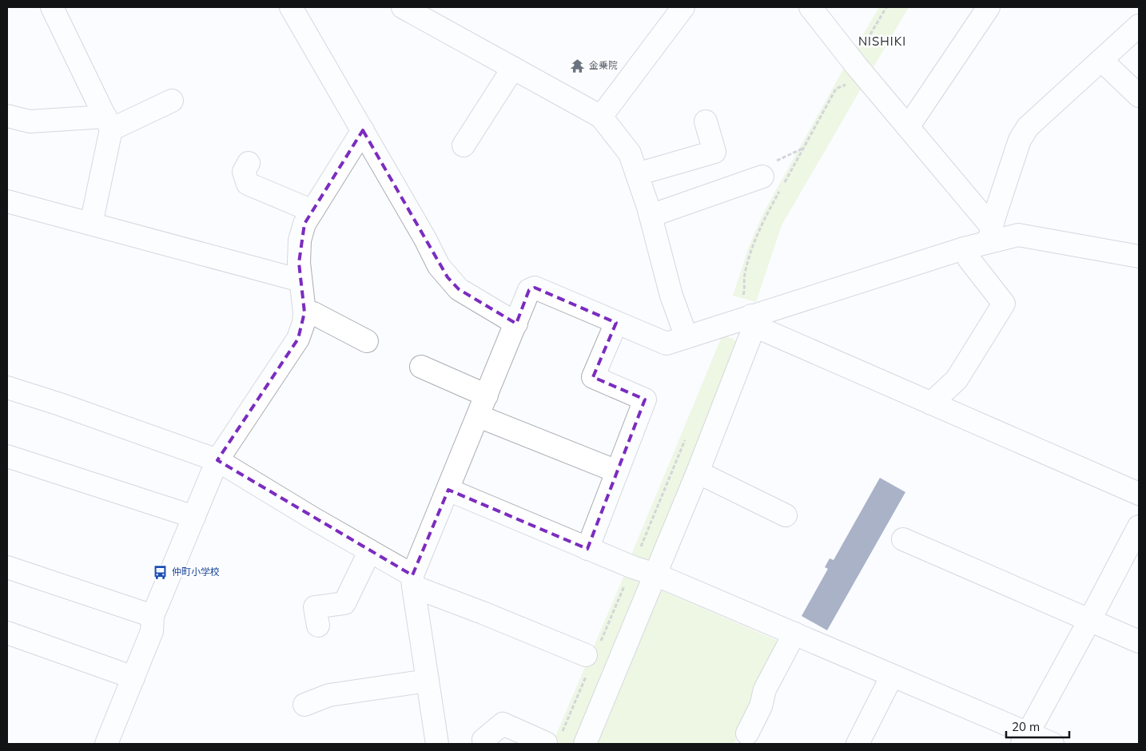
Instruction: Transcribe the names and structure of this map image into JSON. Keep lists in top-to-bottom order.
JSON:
{
  "districts": ["NISHIKI"],
  "places": {
    "temple": ["金乗院"],
    "bus stop": ["仲町小学校"]
  },
  "scale_bar": "20 m"
}
